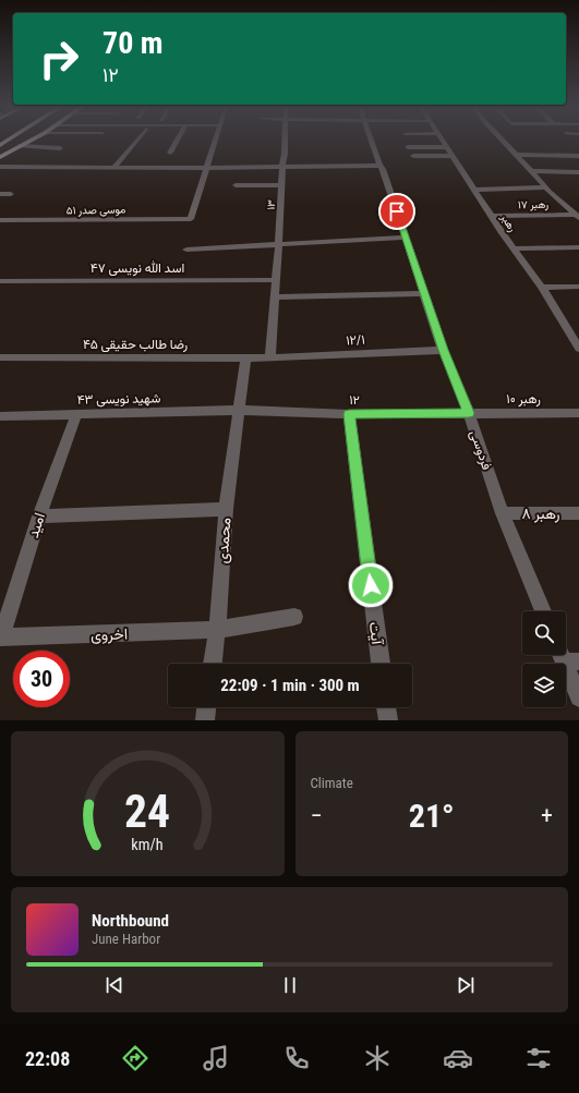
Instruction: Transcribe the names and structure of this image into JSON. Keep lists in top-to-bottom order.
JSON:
{
  "streets": {
    "street": [
      "رهبر ۱۷",
      "۱۳",
      "موسی صدر ۵۱",
      "رهبر",
      "۴۷ اسد الله نویسی",
      "۱۲/۱",
      "۴۵ رضا طالب حقیقی",
      "۴۳ شهید نویسی",
      "رهبر ۱۰",
      "۱۲",
      "فردوسی",
      "رهبر ۸",
      "امید",
      "محمدی",
      "آیت",
      "اخروی"
    ]
  },
  "crossings": [
    ["رهبر ۱۷", "رهبر"],
    ["۱۳", "۴۷ اسد الله نویسی"],
    ["۱۳", "۱۲/۱"],
    ["۱۳", "۴۵ رضا طالب حقیقی"],
    ["۱۲/۱", "۴۵ رضا طالب حقیقی"],
    ["۱۲/۱", "فردوسی"],
    ["۴۵ رضا طالب حقیقی", "محمدی"],
    ["۴۳ شهید نویسی", "۱۲"],
    ["۴۳ شهید نویسی", "امید"],
    ["۴۳ شهید نویسی", "محمدی"],
    ["رهبر ۱۰", "۱۲"],
    ["رهبر ۱۰", "فردوسی"],
    ["۱۲", "فردوسی"],
    ["۱۲", "محمدی"],
    ["۱۲", "آیت"],
    ["فردوسی", "رهبر ۸"],
    ["امید", "اخروی"],
    ["محمدی", "اخروی"]
  ],
  "page": {
    "turn": ["70 m", "۱۲"],
    "limit": "30",
    "trip": "22:09 · 1 min · 300 m",
    "tile": "Climate",
    "heat": ["−", "21°", "+"],
    "song": ["Northbound", "June Harbor"],
    "tabs": "22:08",
    "gauge": ["24", "km/h"]
  }
}
